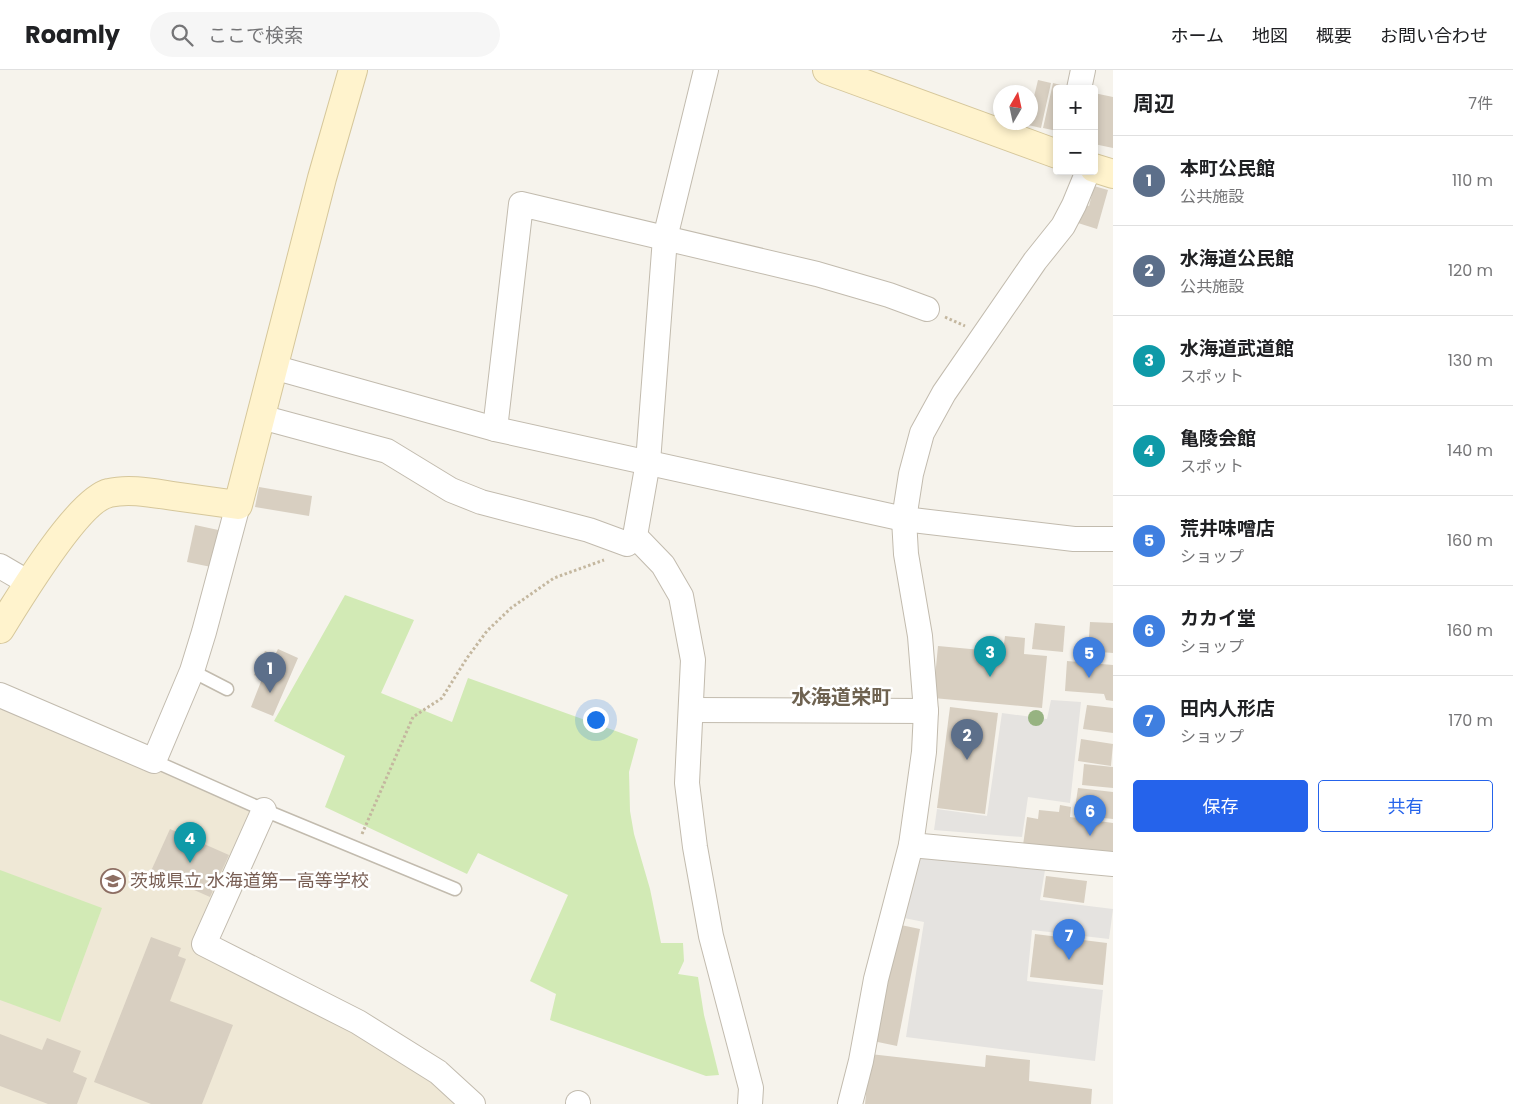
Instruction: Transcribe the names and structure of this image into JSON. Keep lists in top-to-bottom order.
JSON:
{
  "districts": ["水海道栄町"],
  "places": {
    "school or university": ["茨城県立 水海道第一高等学校"]
  },
  "north": "top",
  "page": {
    "header": "Roamly",
    "search": "ここで検索",
    "nav": [
      "ホーム",
      "地図",
      "概要",
      "お問い合わせ"
    ],
    "heading": ["周辺", "7件"],
    "map_buttons": ["+", "−"],
    "list": [
      {
        "mark": "1",
        "name": "本町公民館",
        "note": "公共施設",
        "value": "110 m"
      },
      {
        "mark": "2",
        "name": "水海道公民館",
        "note": "公共施設",
        "value": "120 m"
      },
      {
        "mark": "3",
        "name": "水海道武道館",
        "note": "スポット",
        "value": "130 m"
      },
      {
        "mark": "4",
        "name": "亀陵会館",
        "note": "スポット",
        "value": "140 m"
      },
      {
        "mark": "5",
        "name": "荒井味噌店",
        "note": "ショップ",
        "value": "160 m"
      },
      {
        "mark": "6",
        "name": "カカイ堂",
        "note": "ショップ",
        "value": "160 m"
      },
      {
        "mark": "7",
        "name": "田内人形店",
        "note": "ショップ",
        "value": "170 m"
      }
    ],
    "pins": [
      "3",
      "5",
      "1",
      "2",
      "6",
      "4",
      "7"
    ],
    "buttons": ["保存", "共有"]
  }
}
